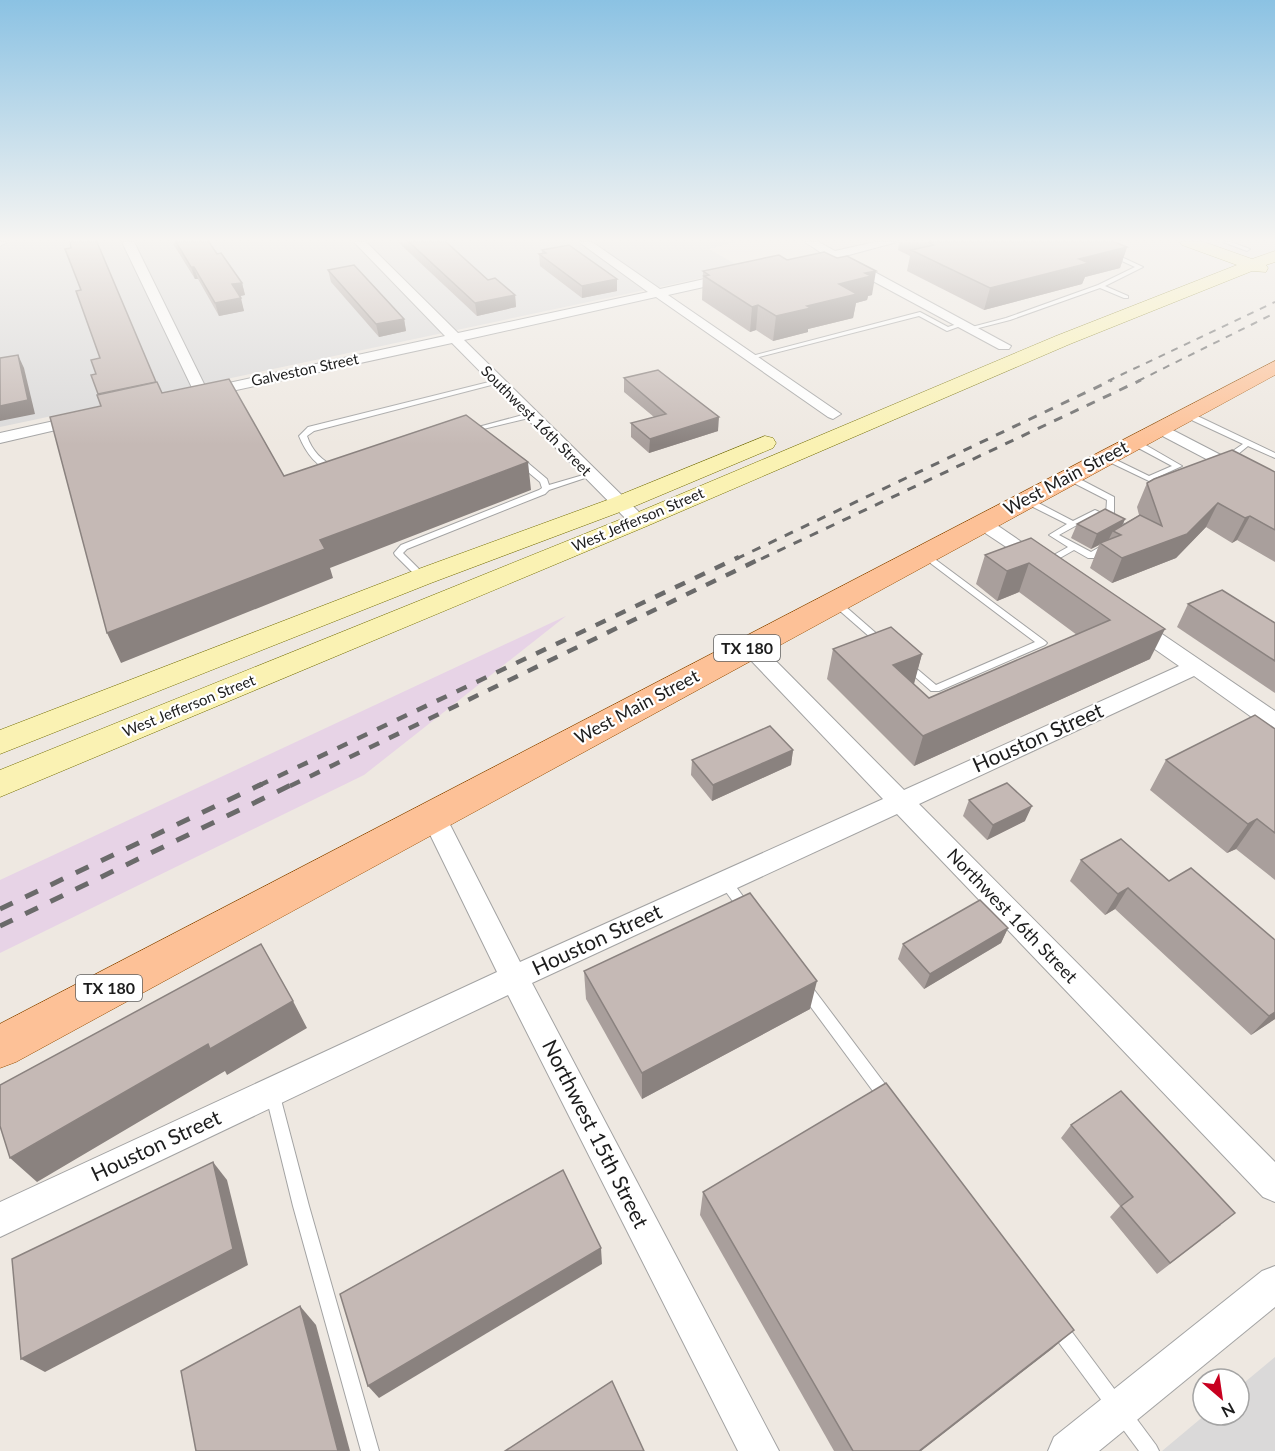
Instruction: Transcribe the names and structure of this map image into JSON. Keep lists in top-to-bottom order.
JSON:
{
  "streets": {
    "main road": ["West Main Street", "West Jefferson Street", "TX 180"],
    "street": [
      "Galveston Street",
      "Southwest 16th Street",
      "Houston Street",
      "Northwest 16th Street",
      "Northwest 15th Street"
    ]
  },
  "crossings": [
    ["Galveston Street", "Southwest 16th Street"],
    ["Southwest 16th Street", "West Jefferson Street"],
    ["West Main Street", "Northwest 16th Street"],
    ["West Main Street", "Northwest 15th Street"],
    ["Houston Street", "Northwest 16th Street"],
    ["Houston Street", "Northwest 15th Street"]
  ],
  "north": "bottom right"
}
